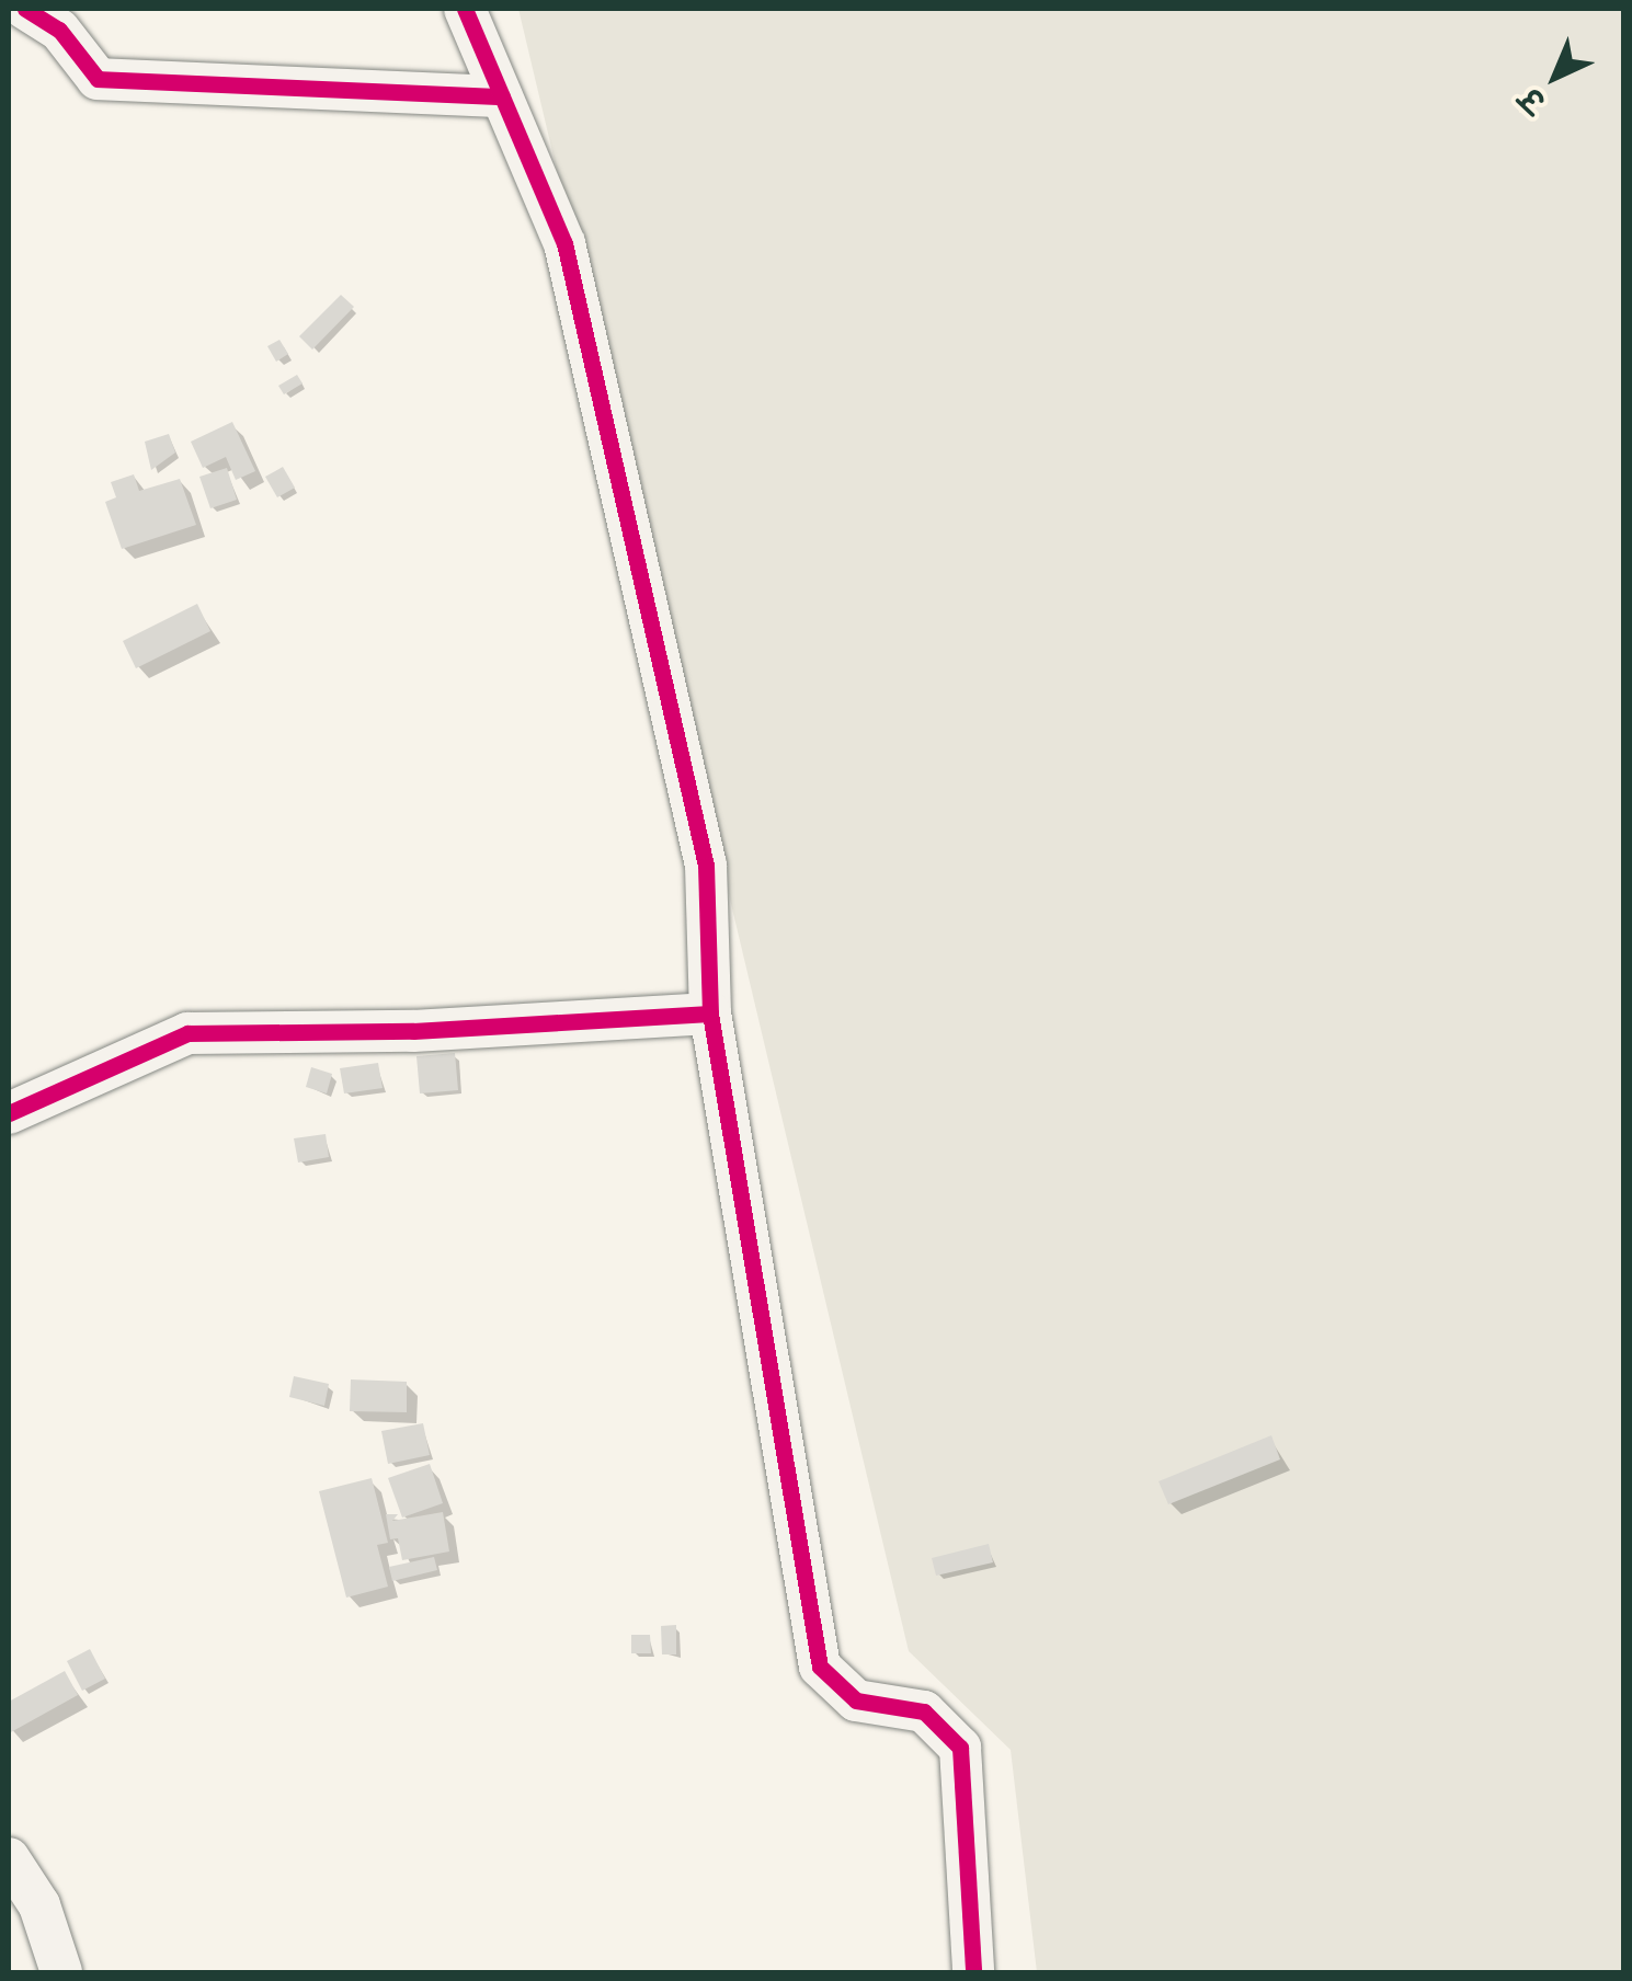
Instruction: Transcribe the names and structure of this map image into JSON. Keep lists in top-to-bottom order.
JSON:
{
  "north": "bottom left"
}
